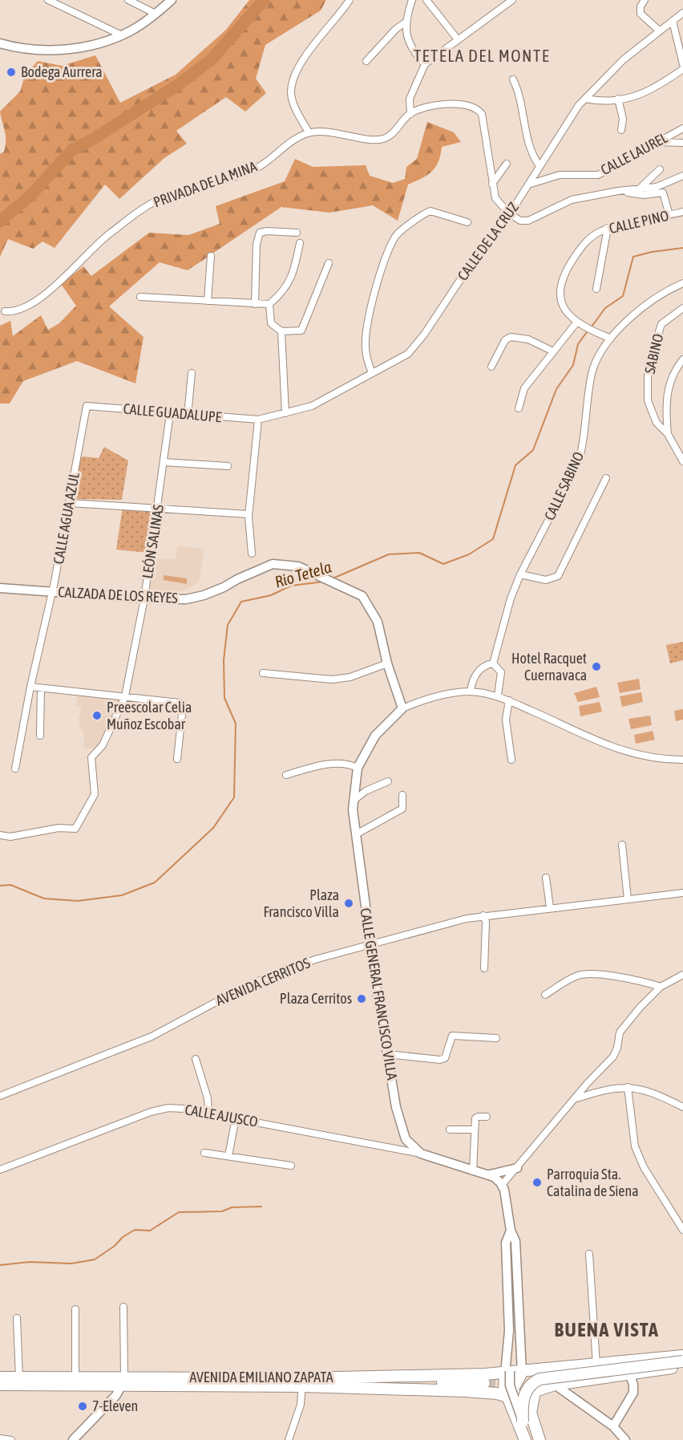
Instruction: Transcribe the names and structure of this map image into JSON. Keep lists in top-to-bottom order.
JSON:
{
  "streets": {
    "main road": ["AVENIDA EMILIANO ZAPATA"],
    "street": [
      "CALLE LAUREL",
      "PRIVADA DE LA MINA",
      "CALLE PINO",
      "CALLE DE LA CRUZ",
      "SABINO",
      "CALLE GUADALUPE",
      "CALLE SABINO",
      "CALLE AGUA AZUL",
      "LEÓN SALINAS",
      "CALZADA DE LOS REYES",
      "AVENIDA CERRITOS",
      "CALLE GENERAL FRANCISCO VILLA",
      "CALLE AJUSCO"
    ]
  },
  "crossings": [
    ["CALLE LAUREL", "CALLE DE LA CRUZ"],
    ["CALLE PINO", "CALLE SABINO"],
    ["CALLE DE LA CRUZ", "CALLE GUADALUPE"],
    ["CALLE GUADALUPE", "CALLE AGUA AZUL"],
    ["CALLE GUADALUPE", "LEÓN SALINAS"],
    ["CALLE AGUA AZUL", "CALZADA DE LOS REYES"],
    ["LEÓN SALINAS", "CALZADA DE LOS REYES"],
    ["CALZADA DE LOS REYES", "CALLE GENERAL FRANCISCO VILLA"],
    ["AVENIDA CERRITOS", "CALLE GENERAL FRANCISCO VILLA"],
    ["CALLE GENERAL FRANCISCO VILLA", "CALLE AJUSCO"]
  ],
  "districts": ["TETELA DEL MONTE", "BUENA VISTA"],
  "water": ["Rio Tetela"],
  "places": [
    "Bodega Aurrera",
    "Hotel Racquet Cuernavaca",
    "Preescolar Celia Muñoz Escobar",
    "Plaza Francisco Villa",
    "Plaza Cerritos",
    "Parroquia Sta. Catalina de Siena",
    "7-Eleven"
  ]
}
